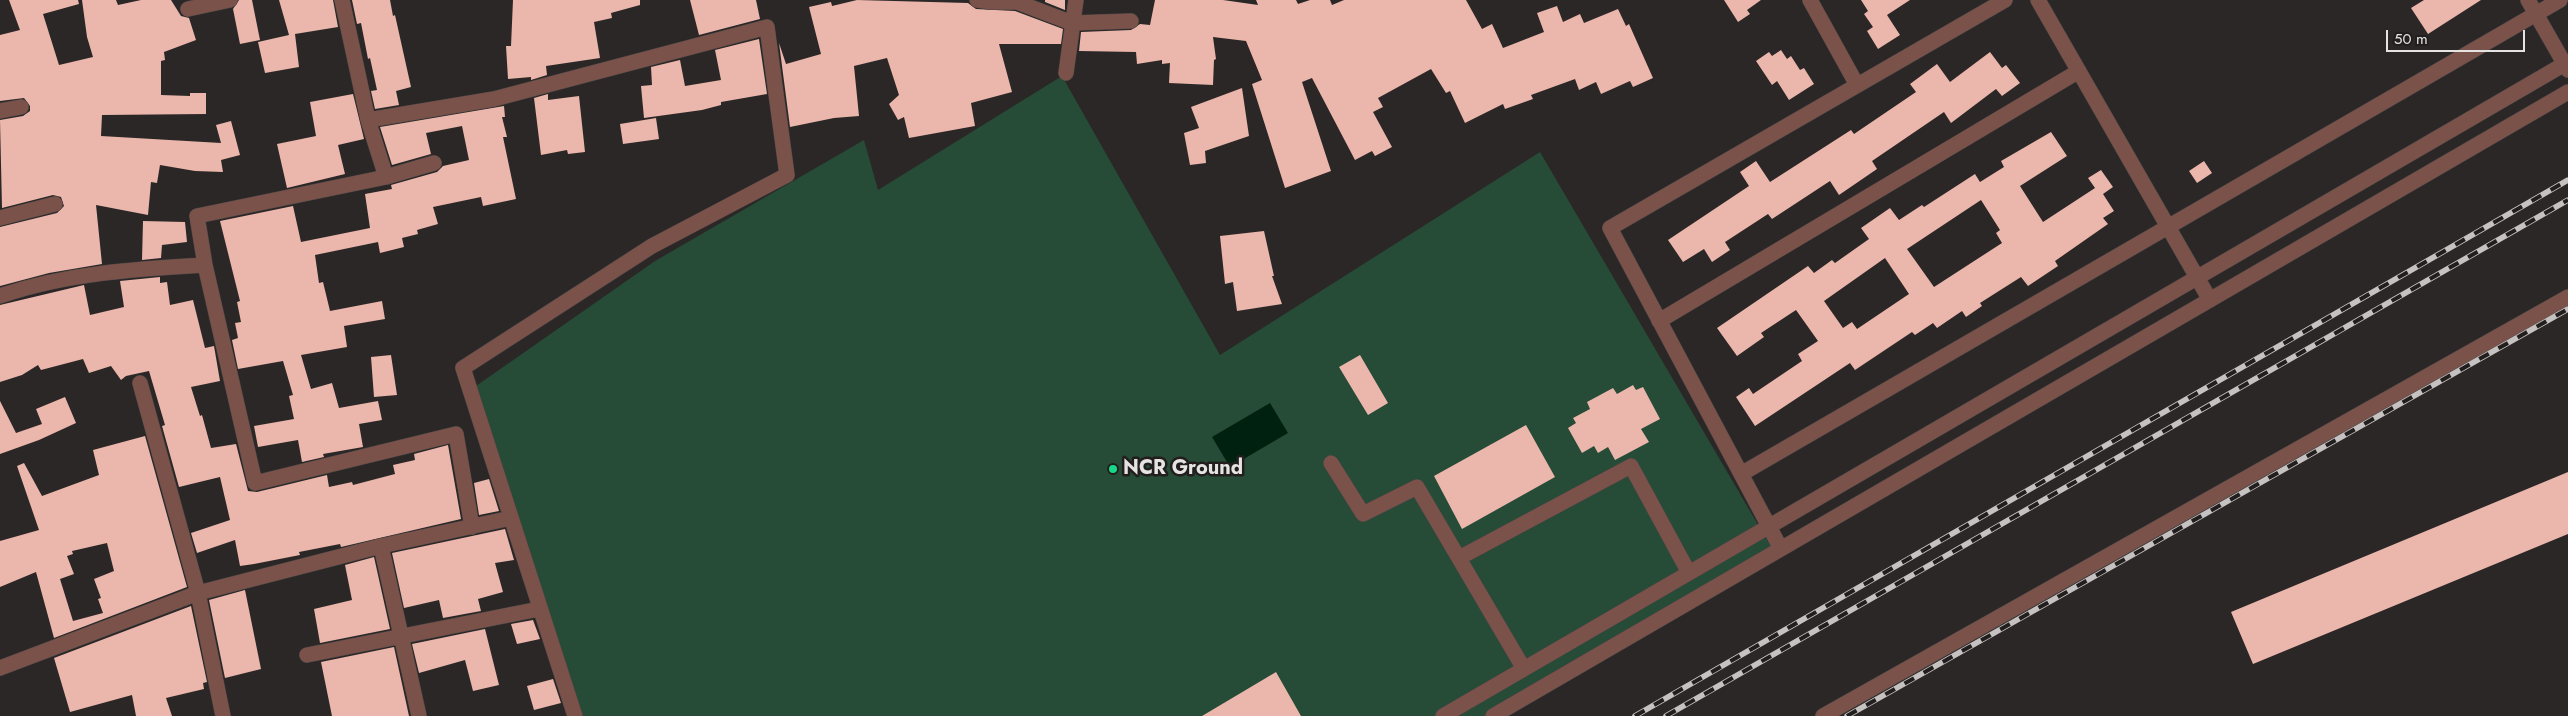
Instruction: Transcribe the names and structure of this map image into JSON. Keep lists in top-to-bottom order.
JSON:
{
  "places": ["NCR Ground"],
  "scale_bar": "50 m"
}
